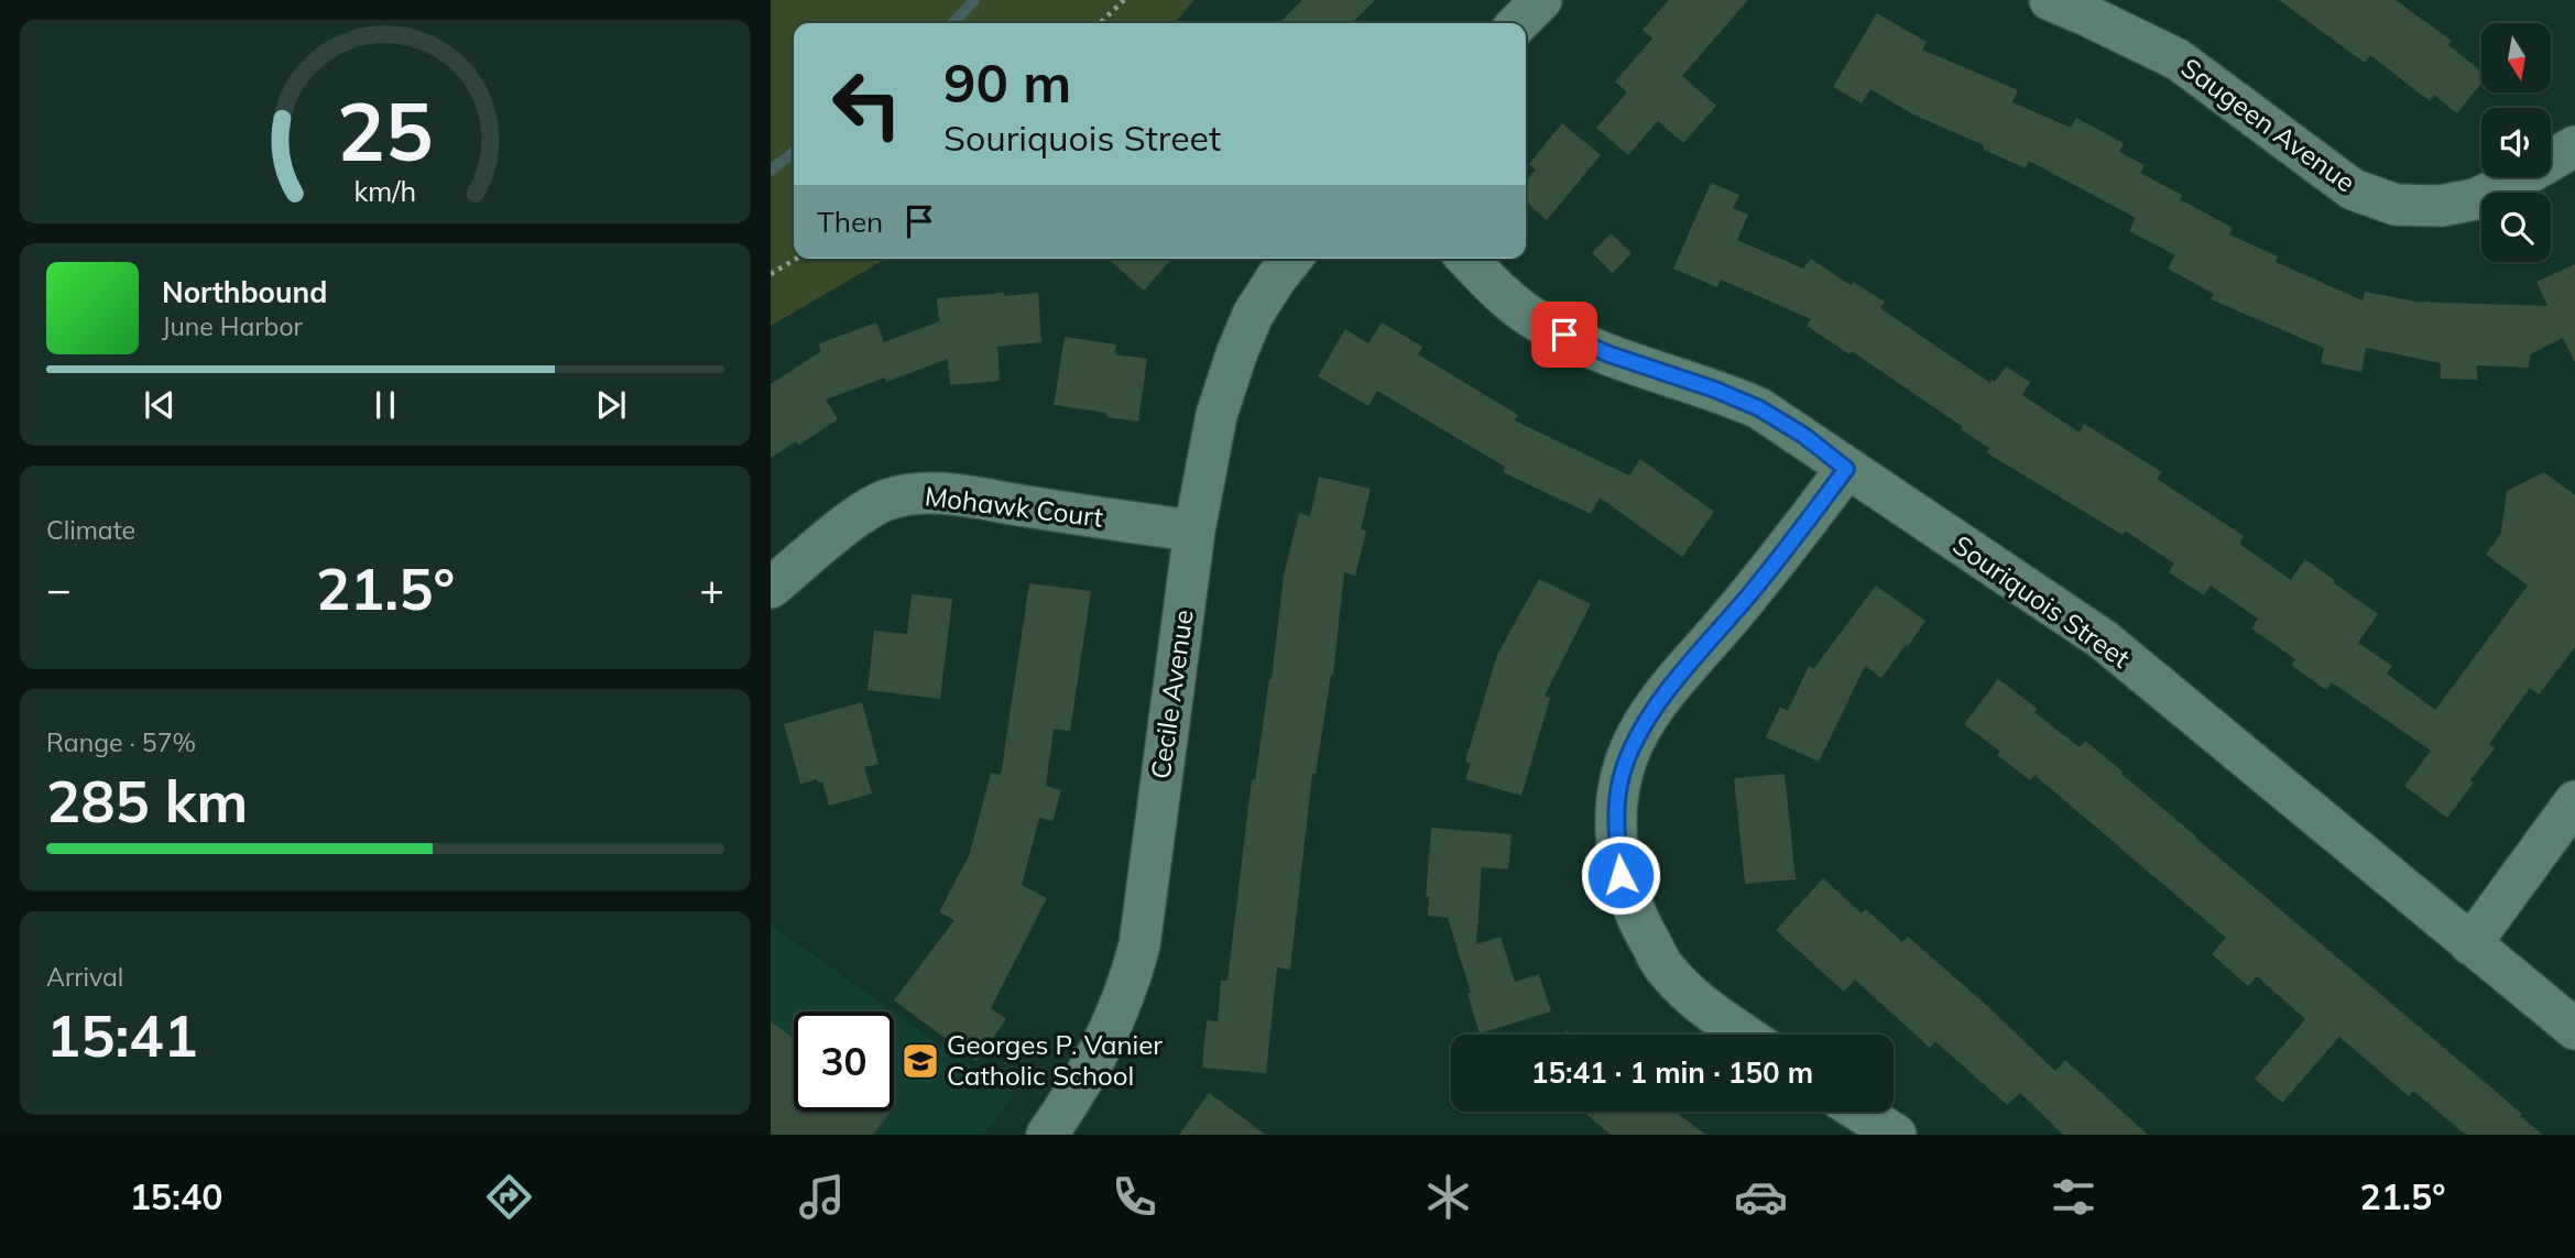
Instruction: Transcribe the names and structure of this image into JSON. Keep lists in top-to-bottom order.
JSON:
{
  "streets": {
    "street": [
      "Saugeen Avenue",
      "Mohawk Court",
      "Souriquois Street",
      "Cecile Avenue"
    ]
  },
  "crossings": [
    ["Mohawk Court", "Cecile Avenue"]
  ],
  "places": {
    "school or university": ["Georges P. Vanier Catholic School"]
  },
  "north": "bottom",
  "page": {
    "turn": ["90 m", "Souriquois Street"],
    "then": "Then",
    "song": ["Northbound", "June Harbor"],
    "tile": [
      "Climate",
      ["Range · 57%", "285 km"],
      ["Arrival", "15:41"]
    ],
    "heat": ["−", "21.5°", "+"],
    "limit": "30",
    "trip": "15:41 · 1 min · 150 m",
    "tabs": ["15:40", "21.5°"],
    "gauge": ["25", "km/h"]
  }
}
